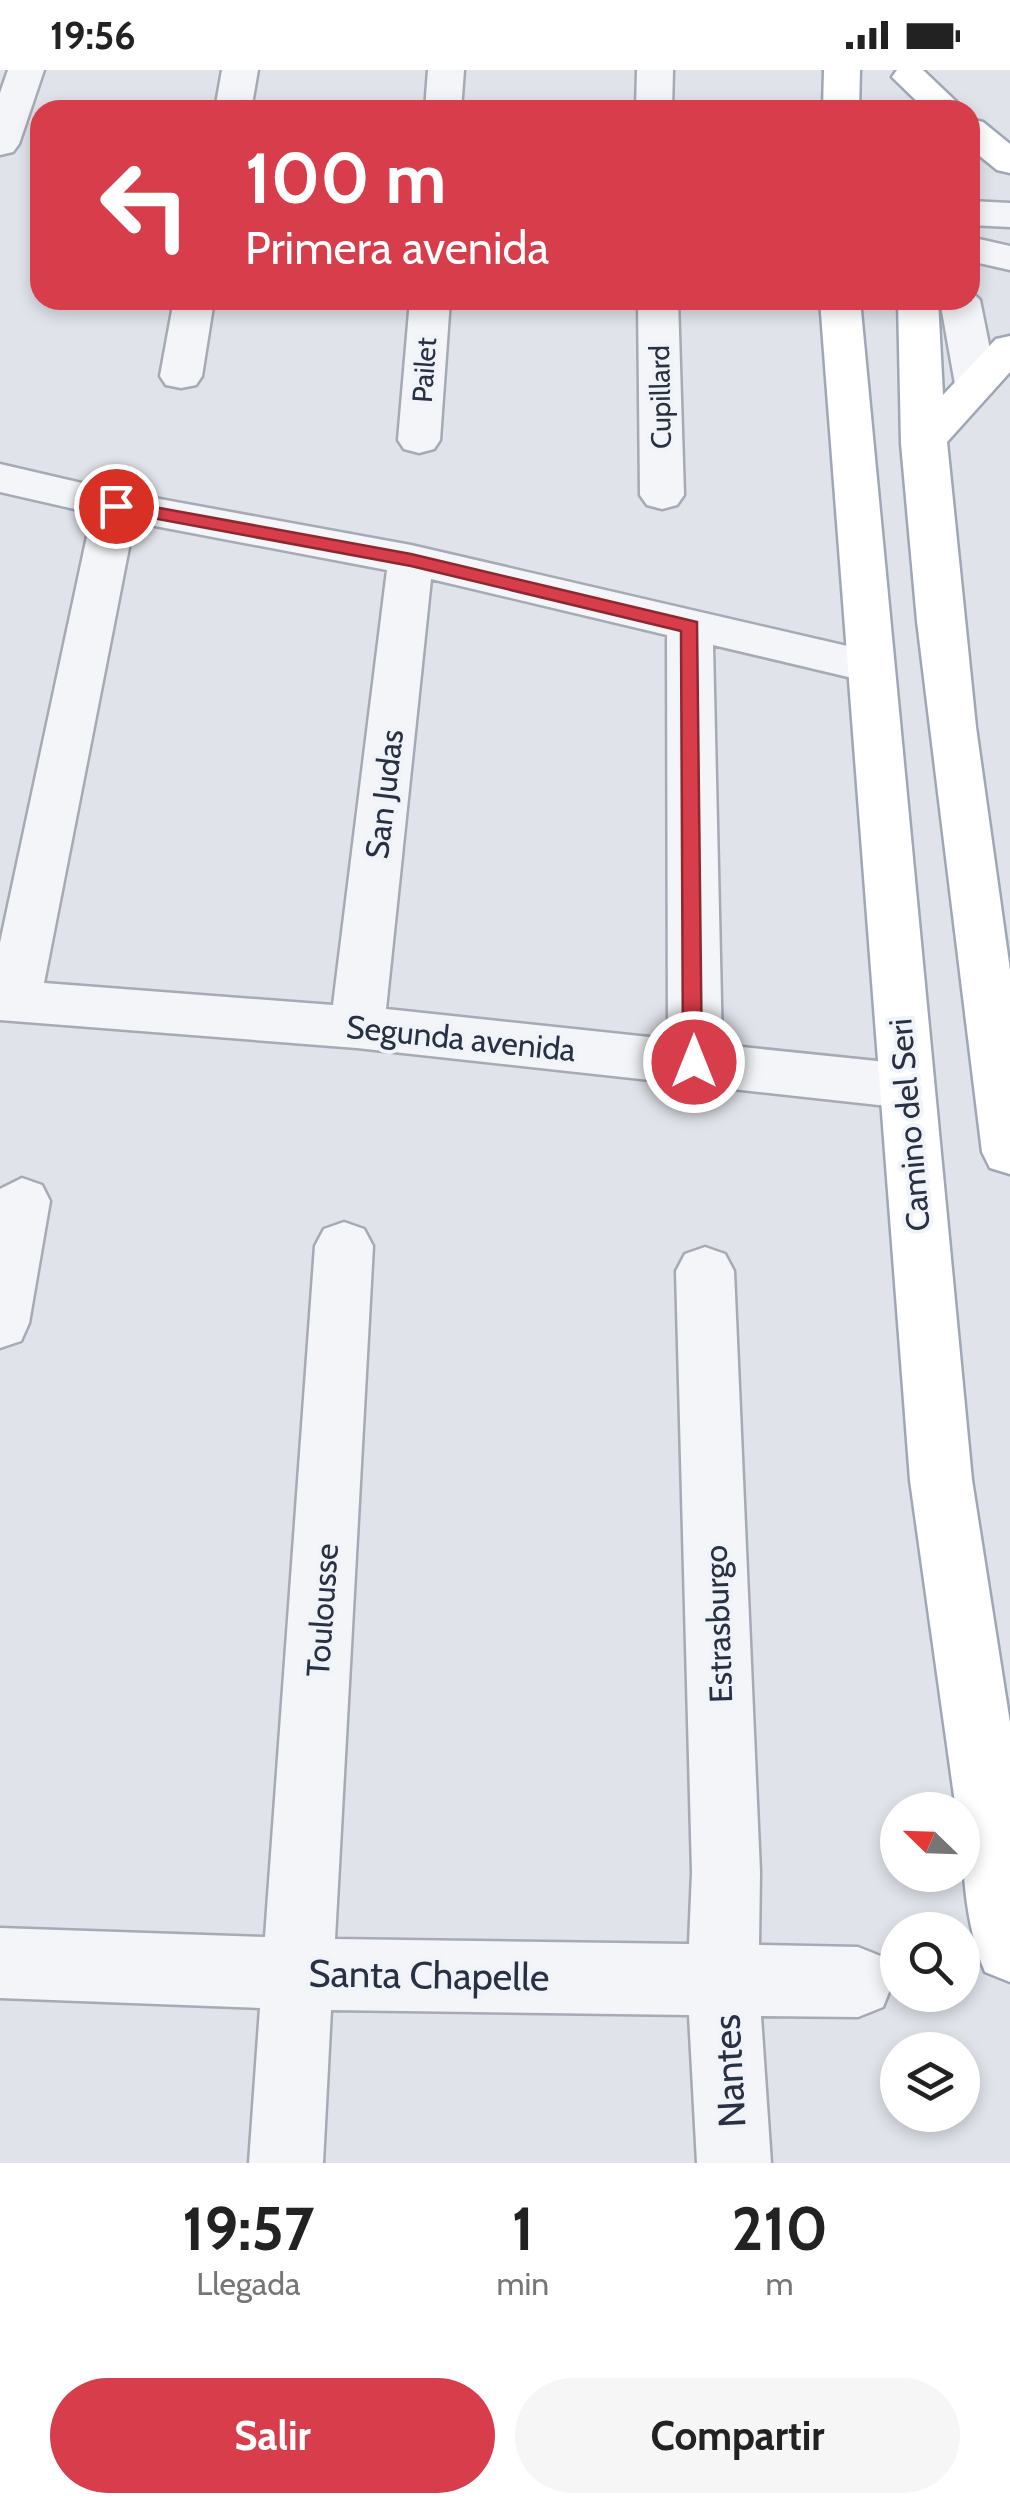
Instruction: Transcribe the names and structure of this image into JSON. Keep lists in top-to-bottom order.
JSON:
{
  "streets": {
    "main road": ["Camino del Seri"],
    "street": [
      "Pailet",
      "Cupillard",
      "San Judas",
      "Segunda avenida",
      "Toulousse",
      "Estrasburgo",
      "Santa Chapelle",
      "Nantes"
    ]
  },
  "crossings": [
    ["San Judas", "Segunda avenida"],
    ["Segunda avenida", "Camino del Seri"],
    ["Toulousse", "Santa Chapelle"],
    ["Estrasburgo", "Santa Chapelle"],
    ["Estrasburgo", "Nantes"],
    ["Santa Chapelle", "Nantes"]
  ],
  "north": "top left",
  "page": {
    "status": "19:56",
    "turn": ["100 m", "Primera avenida"],
    "eta": [
      "19:57",
      "Llegada",
      "1",
      "min",
      "210",
      "m"
    ],
    "buttons": ["Salir", "Compartir"]
  }
}
